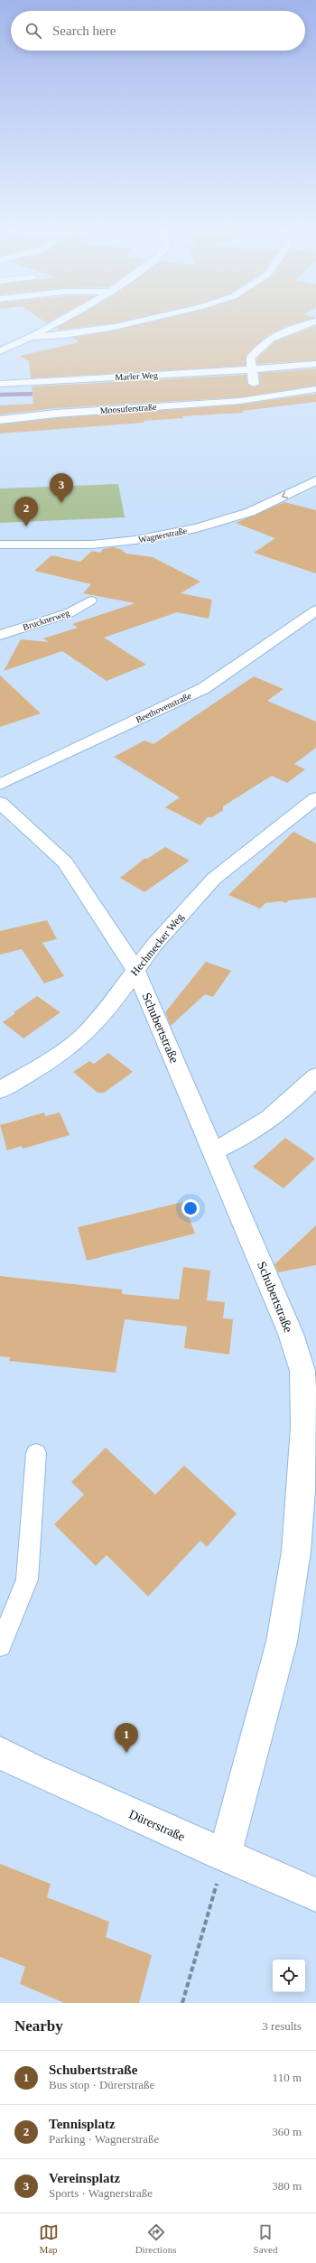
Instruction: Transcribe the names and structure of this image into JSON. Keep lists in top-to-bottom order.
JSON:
{
  "streets": {
    "street": [
      "Marler Weg",
      "Moosuferstraße",
      "Wagnerstraße",
      "Brucknerweg",
      "Beethovenstraße",
      "Hechmecker Weg",
      "Schubertstraße",
      "Dürerstraße"
    ]
  },
  "crossings": [
    ["Hechmecker Weg", "Schubertstraße"],
    ["Schubertstraße", "Dürerstraße"]
  ],
  "one_way": ["Wagnerstraße"],
  "page": {
    "search": "Search here",
    "pins": ["3", "2", "1"],
    "heading": ["Nearby", "3 results"],
    "list": [
      {
        "mark": "1",
        "name": "Schubertstraße",
        "note": "Bus stop · Dürerstraße",
        "value": "110 m"
      },
      {
        "mark": "2",
        "name": "Tennisplatz",
        "note": "Parking · Wagnerstraße",
        "value": "360 m"
      },
      {
        "mark": "3",
        "name": "Vereinsplatz",
        "note": "Sports · Wagnerstraße",
        "value": "380 m"
      }
    ],
    "nav": ["Map", "Directions", "Saved"]
  }
}
